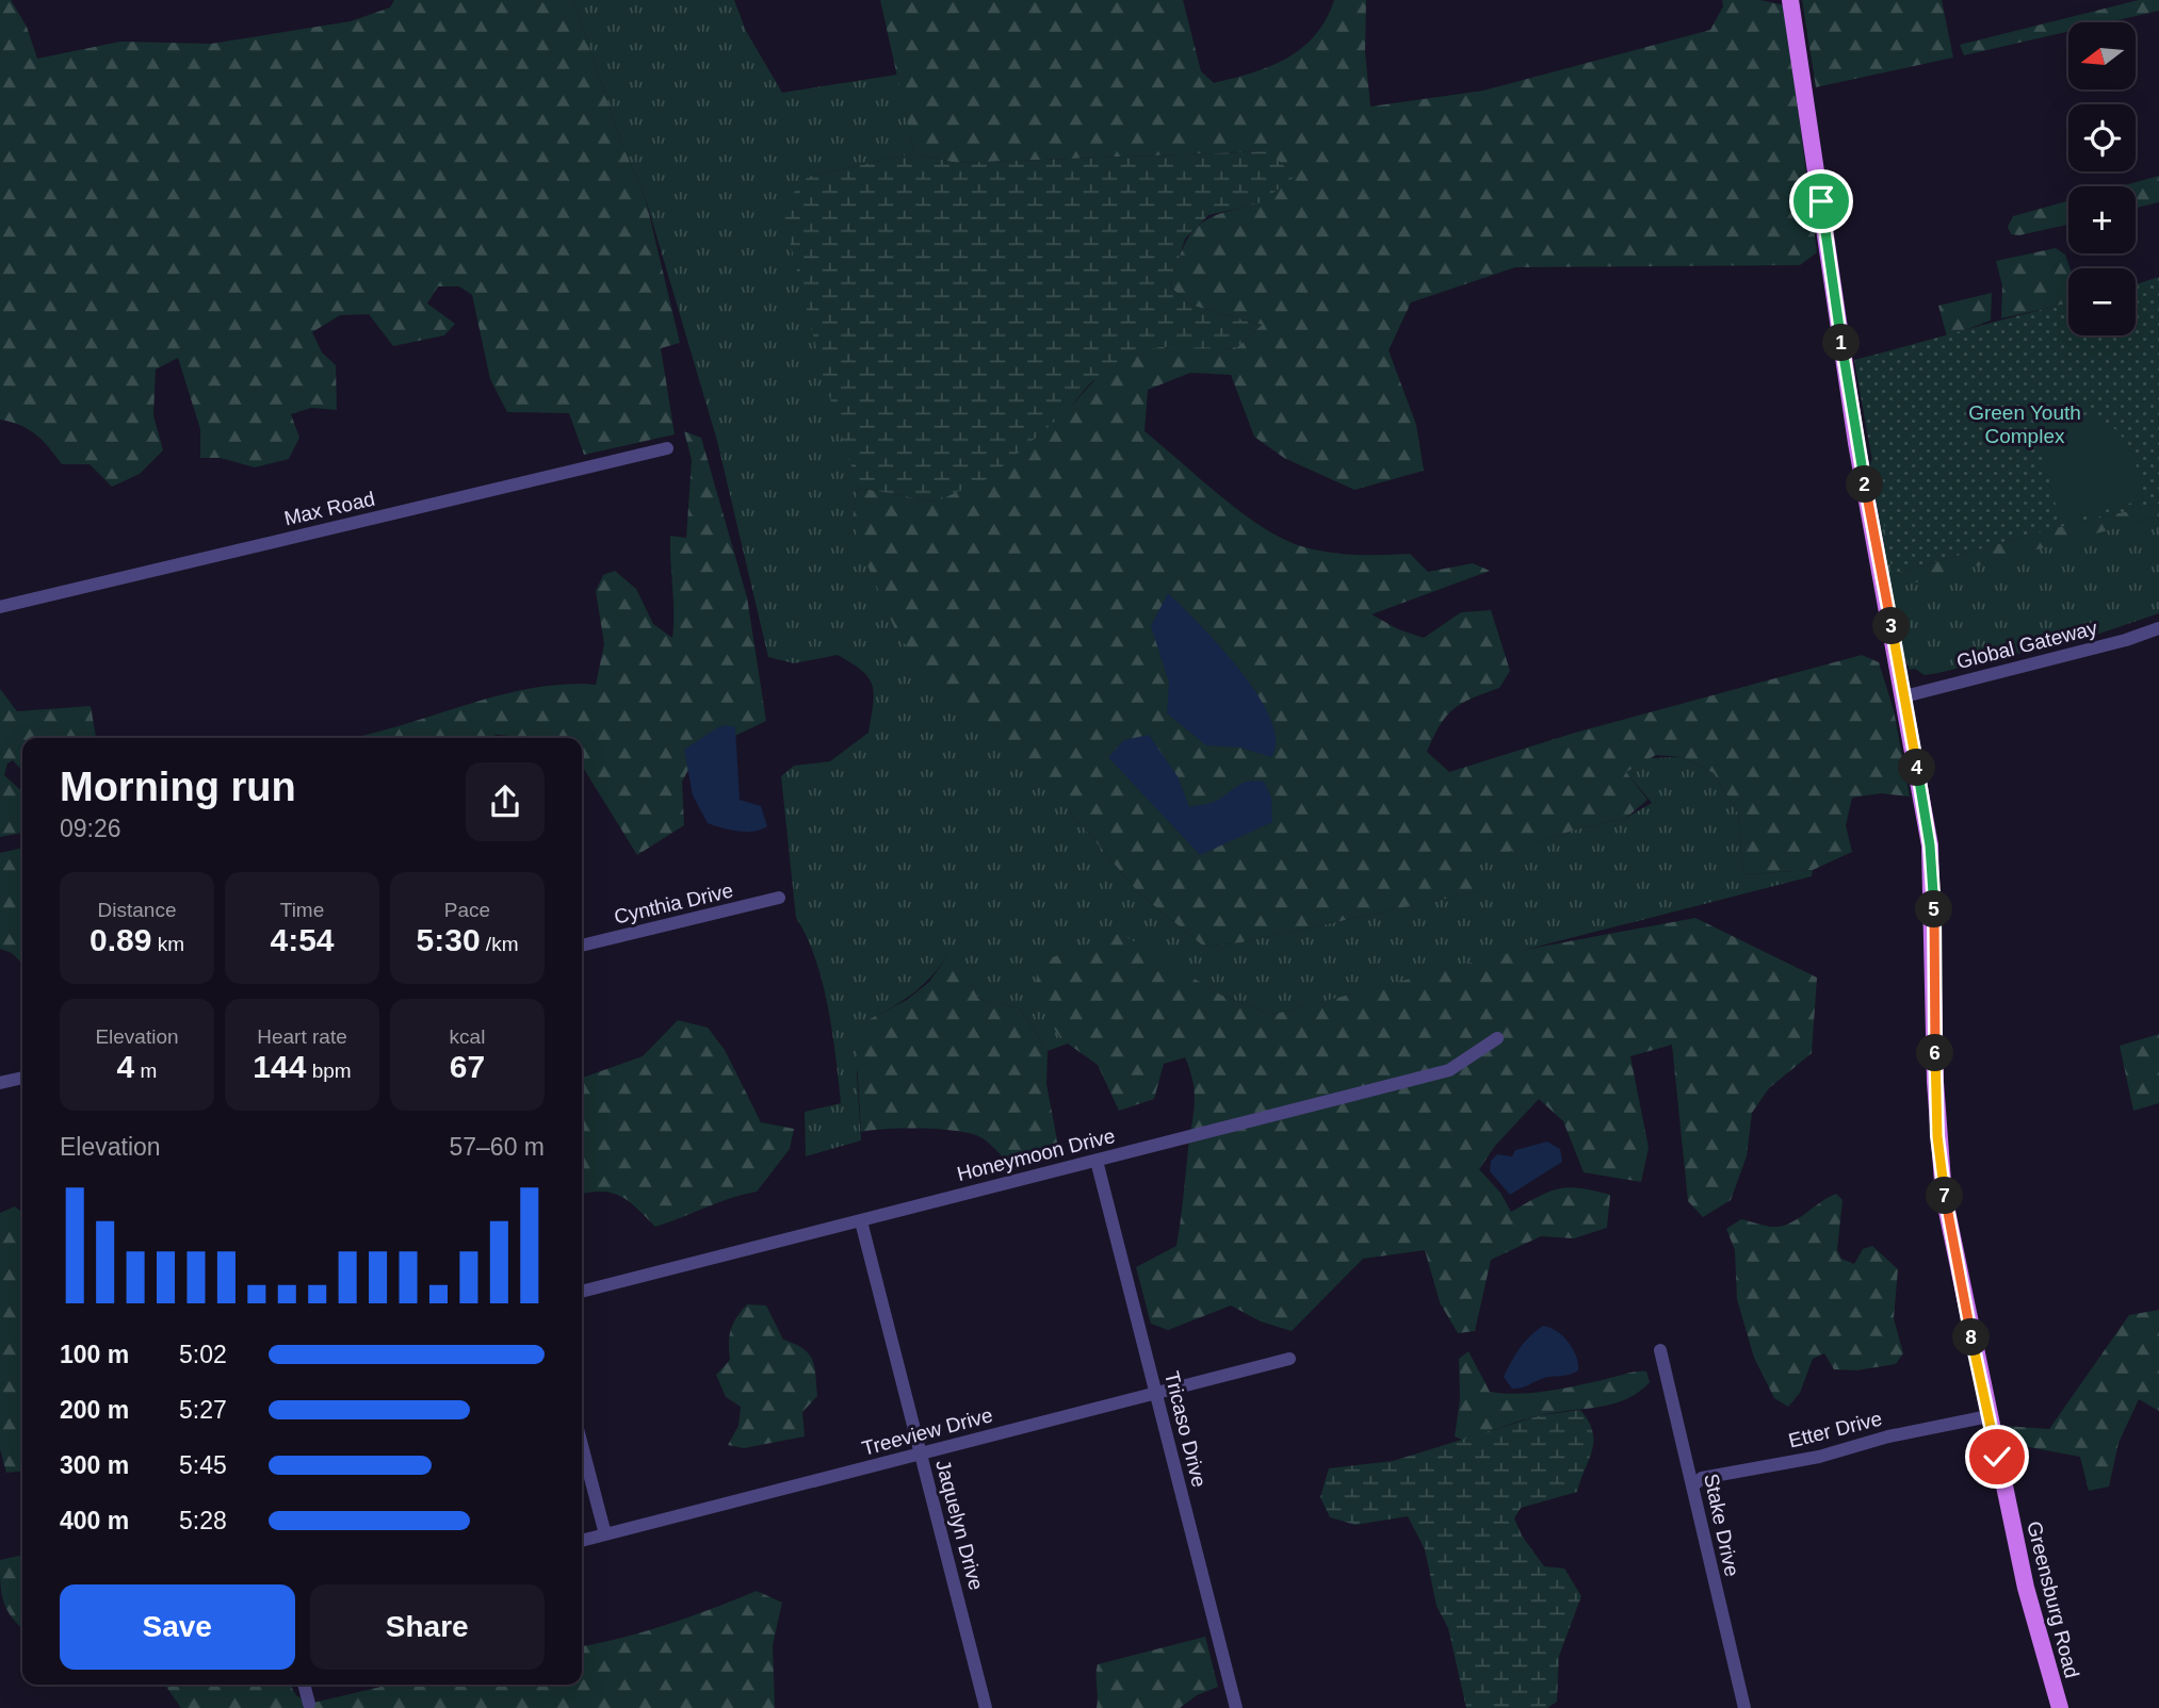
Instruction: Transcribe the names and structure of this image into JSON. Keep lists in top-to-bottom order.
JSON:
{
  "streets": {
    "main road": ["Greensburg Road"],
    "street": [
      "Max Road",
      "Global Gateway",
      "Cynthia Drive",
      "Honeymoon Drive",
      "Tricaso Drive",
      "Etter Drive",
      "Treeview Drive",
      "Jaquelyn Drive",
      "Stake Drive"
    ]
  },
  "crossings": [
    ["Global Gateway", "Greensburg Road"],
    ["Honeymoon Drive", "Tricaso Drive"],
    ["Honeymoon Drive", "Jaquelyn Drive"],
    ["Tricaso Drive", "Treeview Drive"],
    ["Etter Drive", "Stake Drive"],
    ["Etter Drive", "Greensburg Road"],
    ["Treeview Drive", "Jaquelyn Drive"]
  ],
  "parks": ["Green Youth Complex"],
  "north": "left",
  "page": {
    "map_buttons": ["+", "−"],
    "pins": [
      "1",
      "2",
      "3",
      "4",
      "5",
      "6",
      "7",
      "8"
    ],
    "heading": ["Morning run", "09:26"],
    "stats": [
      ["Distance", "0.89 km"],
      ["Time", "4:54"],
      ["Pace", "5:30 /km"],
      ["Elevation", "4 m"],
      ["Heart rate", "144 bpm"],
      ["kcal", "67"]
    ],
    "chart": ["Elevation", "57–60 m"],
    "list": [
      {
        "name": "100 m",
        "note": "5:02"
      },
      {
        "name": "200 m",
        "note": "5:27"
      },
      {
        "name": "300 m",
        "note": "5:45"
      },
      {
        "name": "400 m",
        "note": "5:28"
      }
    ],
    "buttons": ["Save", "Share"]
  }
}
